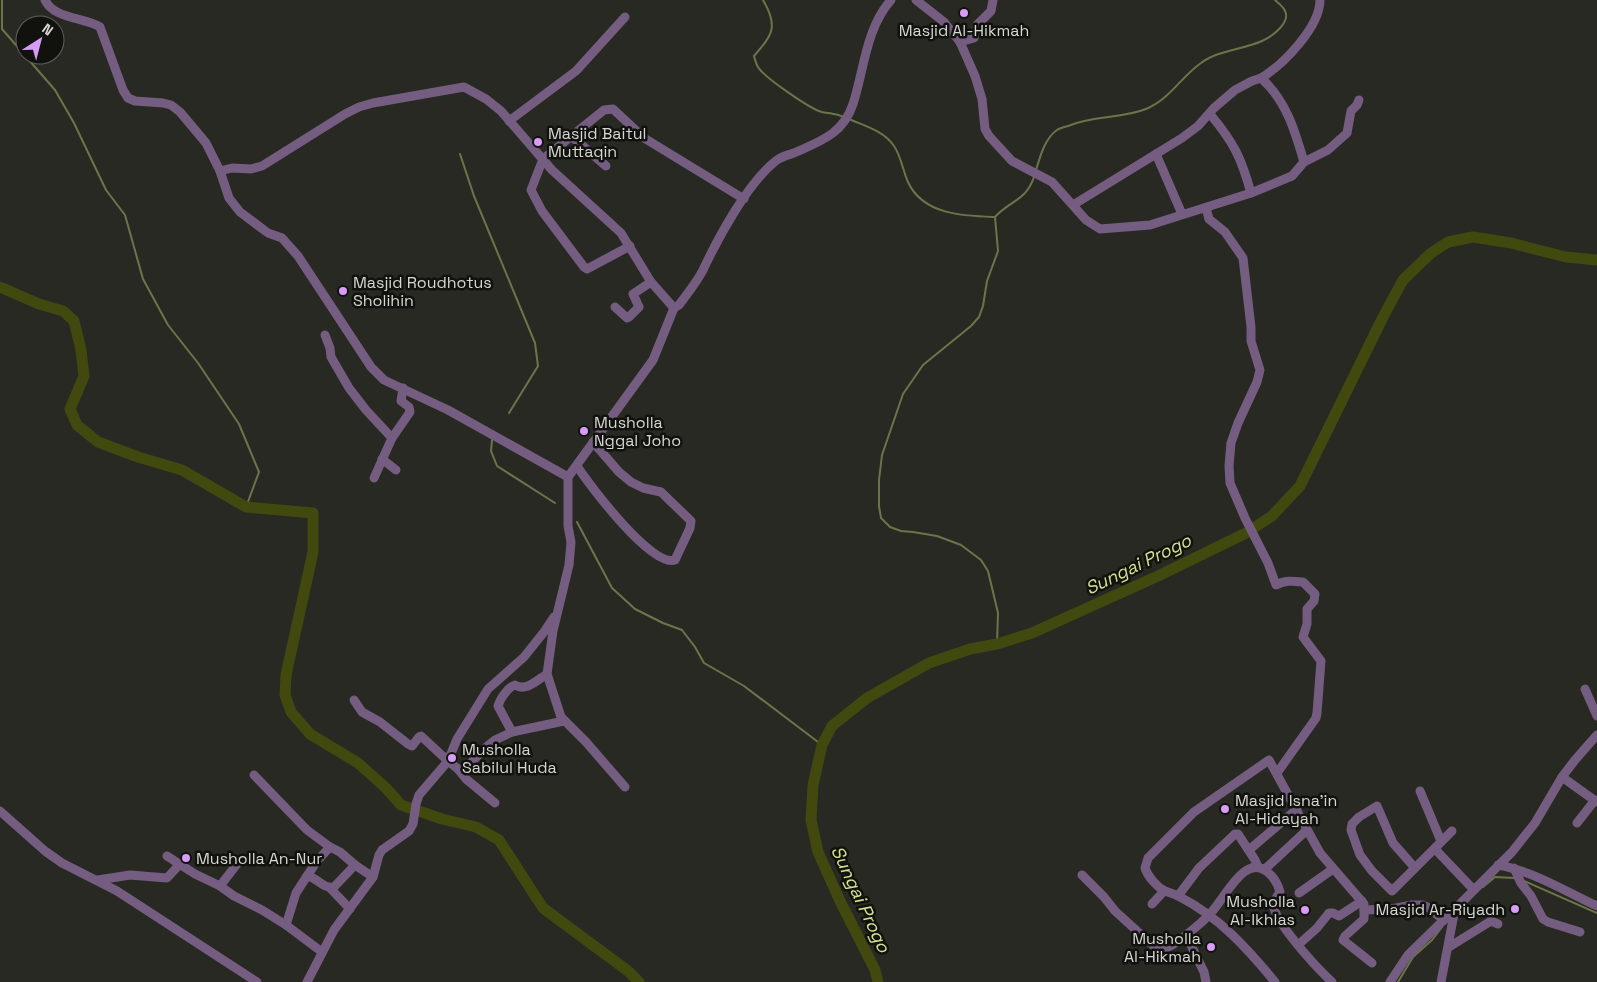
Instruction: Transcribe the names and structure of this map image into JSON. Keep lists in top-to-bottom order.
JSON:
{
  "water": ["Sungai Progo"],
  "places": [
    "Masjid Al-Hikmah",
    "Masjid Baitul Muttaqin",
    "Masjid Roudhotus Sholihin",
    "Musholla Nggal Joho",
    "Musholla Sabilul Huda",
    "Masjid Isna'in Al-Hidayah",
    "Musholla An-Nur",
    "Masjid Ar-Riyadh",
    "Musholla Al-Ikhlas",
    "Musholla Al-Hikmah"
  ],
  "north": "top right"
}
